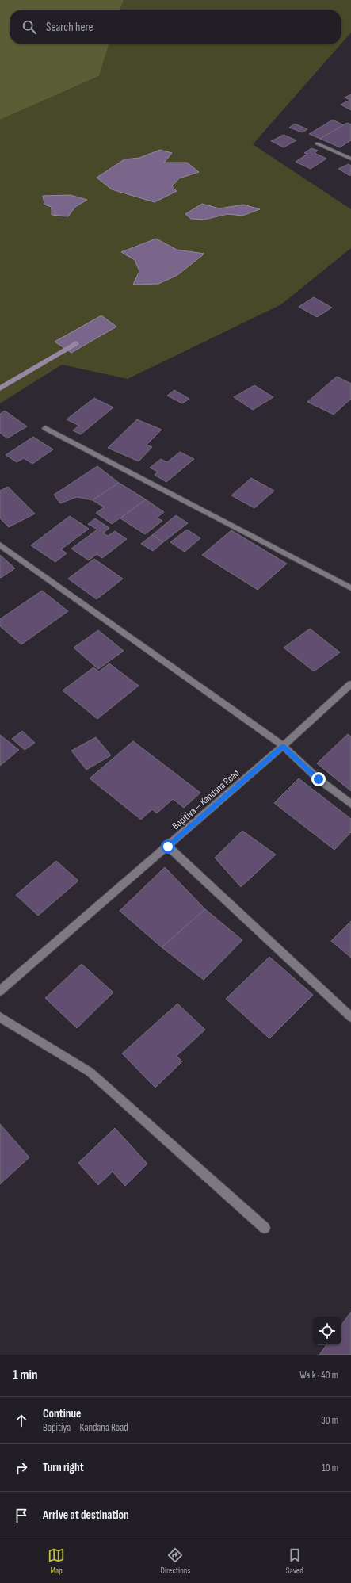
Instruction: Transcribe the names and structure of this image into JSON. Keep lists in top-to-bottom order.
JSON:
{
  "streets": {
    "street": ["Bopitiya – Kandana Road"]
  },
  "page": {
    "search": "Search here",
    "heading": ["1 min", "Walk · 40 m"],
    "list": [
      ["Continue", "Bopitiya – Kandana Road", "30 m"],
      ["Turn right", "10 m"],
      "Arrive at destination"
    ],
    "nav": ["Map", "Directions", "Saved"]
  }
}
